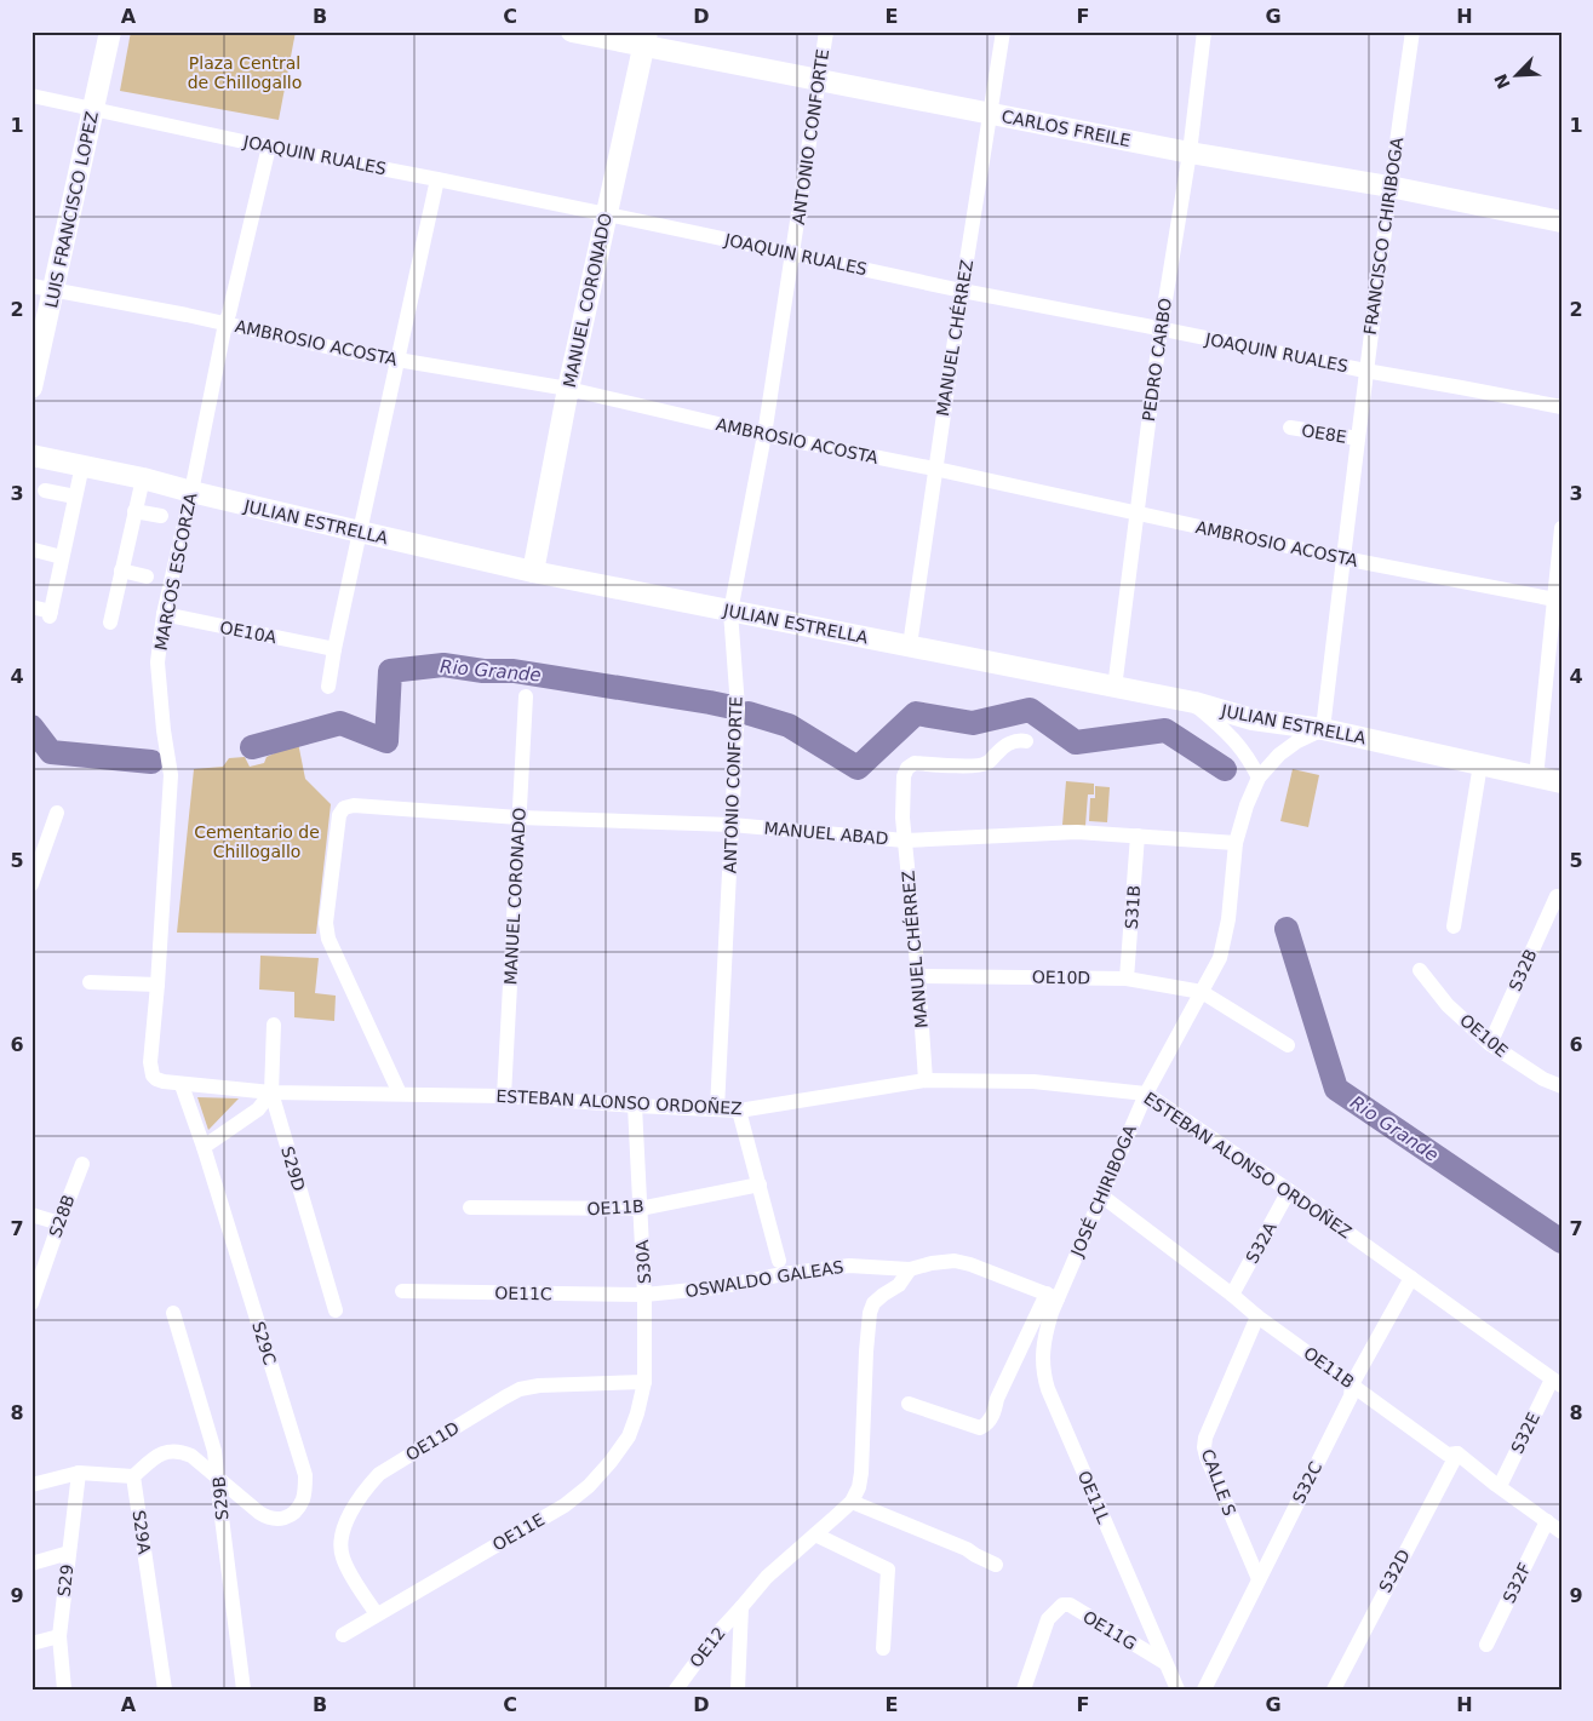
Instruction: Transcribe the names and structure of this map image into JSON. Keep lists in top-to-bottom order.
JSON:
{
  "streets": {
    "street": [
      "CARLOS FREILE",
      "ANTONIO CONFORTE",
      "JOAQUIN RUALES",
      "LUIS FRANCISCO LOPEZ",
      "FRANCISCO CHIRIBOGA",
      "MANUEL CORONADO",
      "MANUEL CHÉRREZ",
      "AMBROSIO ACOSTA",
      "PEDRO CARBO",
      "OE8E",
      "JULIAN ESTRELLA",
      "MARCOS ESCORZA",
      "OE10A",
      "MANUEL ABAD",
      "S31B",
      "S32B",
      "OE10D",
      "OE10E",
      "ESTEBAN ALONSO ORDOÑEZ",
      "S29D",
      "JOSÉ CHIRIBOGA",
      "OE11B",
      "S28B",
      "S32A",
      "S30A",
      "OSWALDO GALEAS",
      "OE11C",
      "S29C",
      "S32E",
      "OE11D",
      "CALLE S",
      "S32C",
      "OE11L",
      "S29B",
      "S29A",
      "OE11E",
      "S32D",
      "S29",
      "S32F",
      "OE11G",
      "OE12"
    ]
  },
  "crossings": [
    ["CARLOS FREILE", "ANTONIO CONFORTE"],
    ["CARLOS FREILE", "FRANCISCO CHIRIBOGA"],
    ["CARLOS FREILE", "MANUEL CORONADO"],
    ["CARLOS FREILE", "MANUEL CHÉRREZ"],
    ["CARLOS FREILE", "PEDRO CARBO"],
    ["ANTONIO CONFORTE", "JOAQUIN RUALES"],
    ["ANTONIO CONFORTE", "AMBROSIO ACOSTA"],
    ["ANTONIO CONFORTE", "JULIAN ESTRELLA"],
    ["ANTONIO CONFORTE", "MANUEL ABAD"],
    ["ANTONIO CONFORTE", "ESTEBAN ALONSO ORDOÑEZ"],
    ["JOAQUIN RUALES", "LUIS FRANCISCO LOPEZ"],
    ["JOAQUIN RUALES", "FRANCISCO CHIRIBOGA"],
    ["JOAQUIN RUALES", "MANUEL CORONADO"],
    ["JOAQUIN RUALES", "MANUEL CHÉRREZ"],
    ["JOAQUIN RUALES", "PEDRO CARBO"],
    ["JOAQUIN RUALES", "MARCOS ESCORZA"],
    ["LUIS FRANCISCO LOPEZ", "AMBROSIO ACOSTA"],
    ["FRANCISCO CHIRIBOGA", "AMBROSIO ACOSTA"],
    ["FRANCISCO CHIRIBOGA", "OE8E"],
    ["FRANCISCO CHIRIBOGA", "JULIAN ESTRELLA"],
    ["FRANCISCO CHIRIBOGA", "JOSÉ CHIRIBOGA"],
    ["MANUEL CORONADO", "AMBROSIO ACOSTA"],
    ["MANUEL CORONADO", "JULIAN ESTRELLA"],
    ["MANUEL CORONADO", "MANUEL ABAD"],
    ["MANUEL CORONADO", "ESTEBAN ALONSO ORDOÑEZ"],
    ["MANUEL CHÉRREZ", "AMBROSIO ACOSTA"],
    ["MANUEL CHÉRREZ", "JULIAN ESTRELLA"],
    ["MANUEL CHÉRREZ", "MANUEL ABAD"],
    ["MANUEL CHÉRREZ", "OE10D"],
    ["MANUEL CHÉRREZ", "ESTEBAN ALONSO ORDOÑEZ"],
    ["AMBROSIO ACOSTA", "PEDRO CARBO"],
    ["AMBROSIO ACOSTA", "MARCOS ESCORZA"],
    ["PEDRO CARBO", "JULIAN ESTRELLA"],
    ["JULIAN ESTRELLA", "MARCOS ESCORZA"],
    ["JULIAN ESTRELLA", "JOSÉ CHIRIBOGA"],
    ["MARCOS ESCORZA", "OE10A"],
    ["MARCOS ESCORZA", "ESTEBAN ALONSO ORDOÑEZ"],
    ["MANUEL ABAD", "S31B"],
    ["MANUEL ABAD", "ESTEBAN ALONSO ORDOÑEZ"],
    ["MANUEL ABAD", "JOSÉ CHIRIBOGA"],
    ["S31B", "OE10D"],
    ["S32B", "OE10E"],
    ["OE10D", "JOSÉ CHIRIBOGA"],
    ["ESTEBAN ALONSO ORDOÑEZ", "S29D"],
    ["ESTEBAN ALONSO ORDOÑEZ", "JOSÉ CHIRIBOGA"],
    ["ESTEBAN ALONSO ORDOÑEZ", "S32A"],
    ["ESTEBAN ALONSO ORDOÑEZ", "S30A"],
    ["ESTEBAN ALONSO ORDOÑEZ", "S29C"],
    ["ESTEBAN ALONSO ORDOÑEZ", "S32E"],
    ["ESTEBAN ALONSO ORDOÑEZ", "S32C"],
    ["JOSÉ CHIRIBOGA", "OE11B"],
    ["JOSÉ CHIRIBOGA", "OSWALDO GALEAS"],
    ["JOSÉ CHIRIBOGA", "OE11L"],
    ["OE11B", "S32A"],
    ["OE11B", "S30A"],
    ["OE11B", "S32E"],
    ["OE11B", "CALLE S"],
    ["OE11B", "S32C"],
    ["OE11B", "S32D"],
    ["OE11B", "S32F"],
    ["S30A", "OSWALDO GALEAS"],
    ["S30A", "OE11C"],
    ["S30A", "OE11D"],
    ["S30A", "OE11E"],
    ["OSWALDO GALEAS", "OE11C"],
    ["OSWALDO GALEAS", "OE11L"],
    ["S29C", "S29B"],
    ["OE11D", "OE11E"],
    ["CALLE S", "S32C"],
    ["OE11L", "OE11G"]
  ],
  "water": ["Rio Grande"],
  "parks": ["Plaza Central de Chillogallo", "Cementario de Chillogallo"],
  "north": "bottom left",
  "grid": {
    "columns": [
      "A",
      "B",
      "C",
      "D",
      "E",
      "F",
      "G",
      "H"
    ],
    "rows": [
      "1",
      "2",
      "3",
      "4",
      "5",
      "6",
      "7",
      "8",
      "9"
    ]
  }
}
